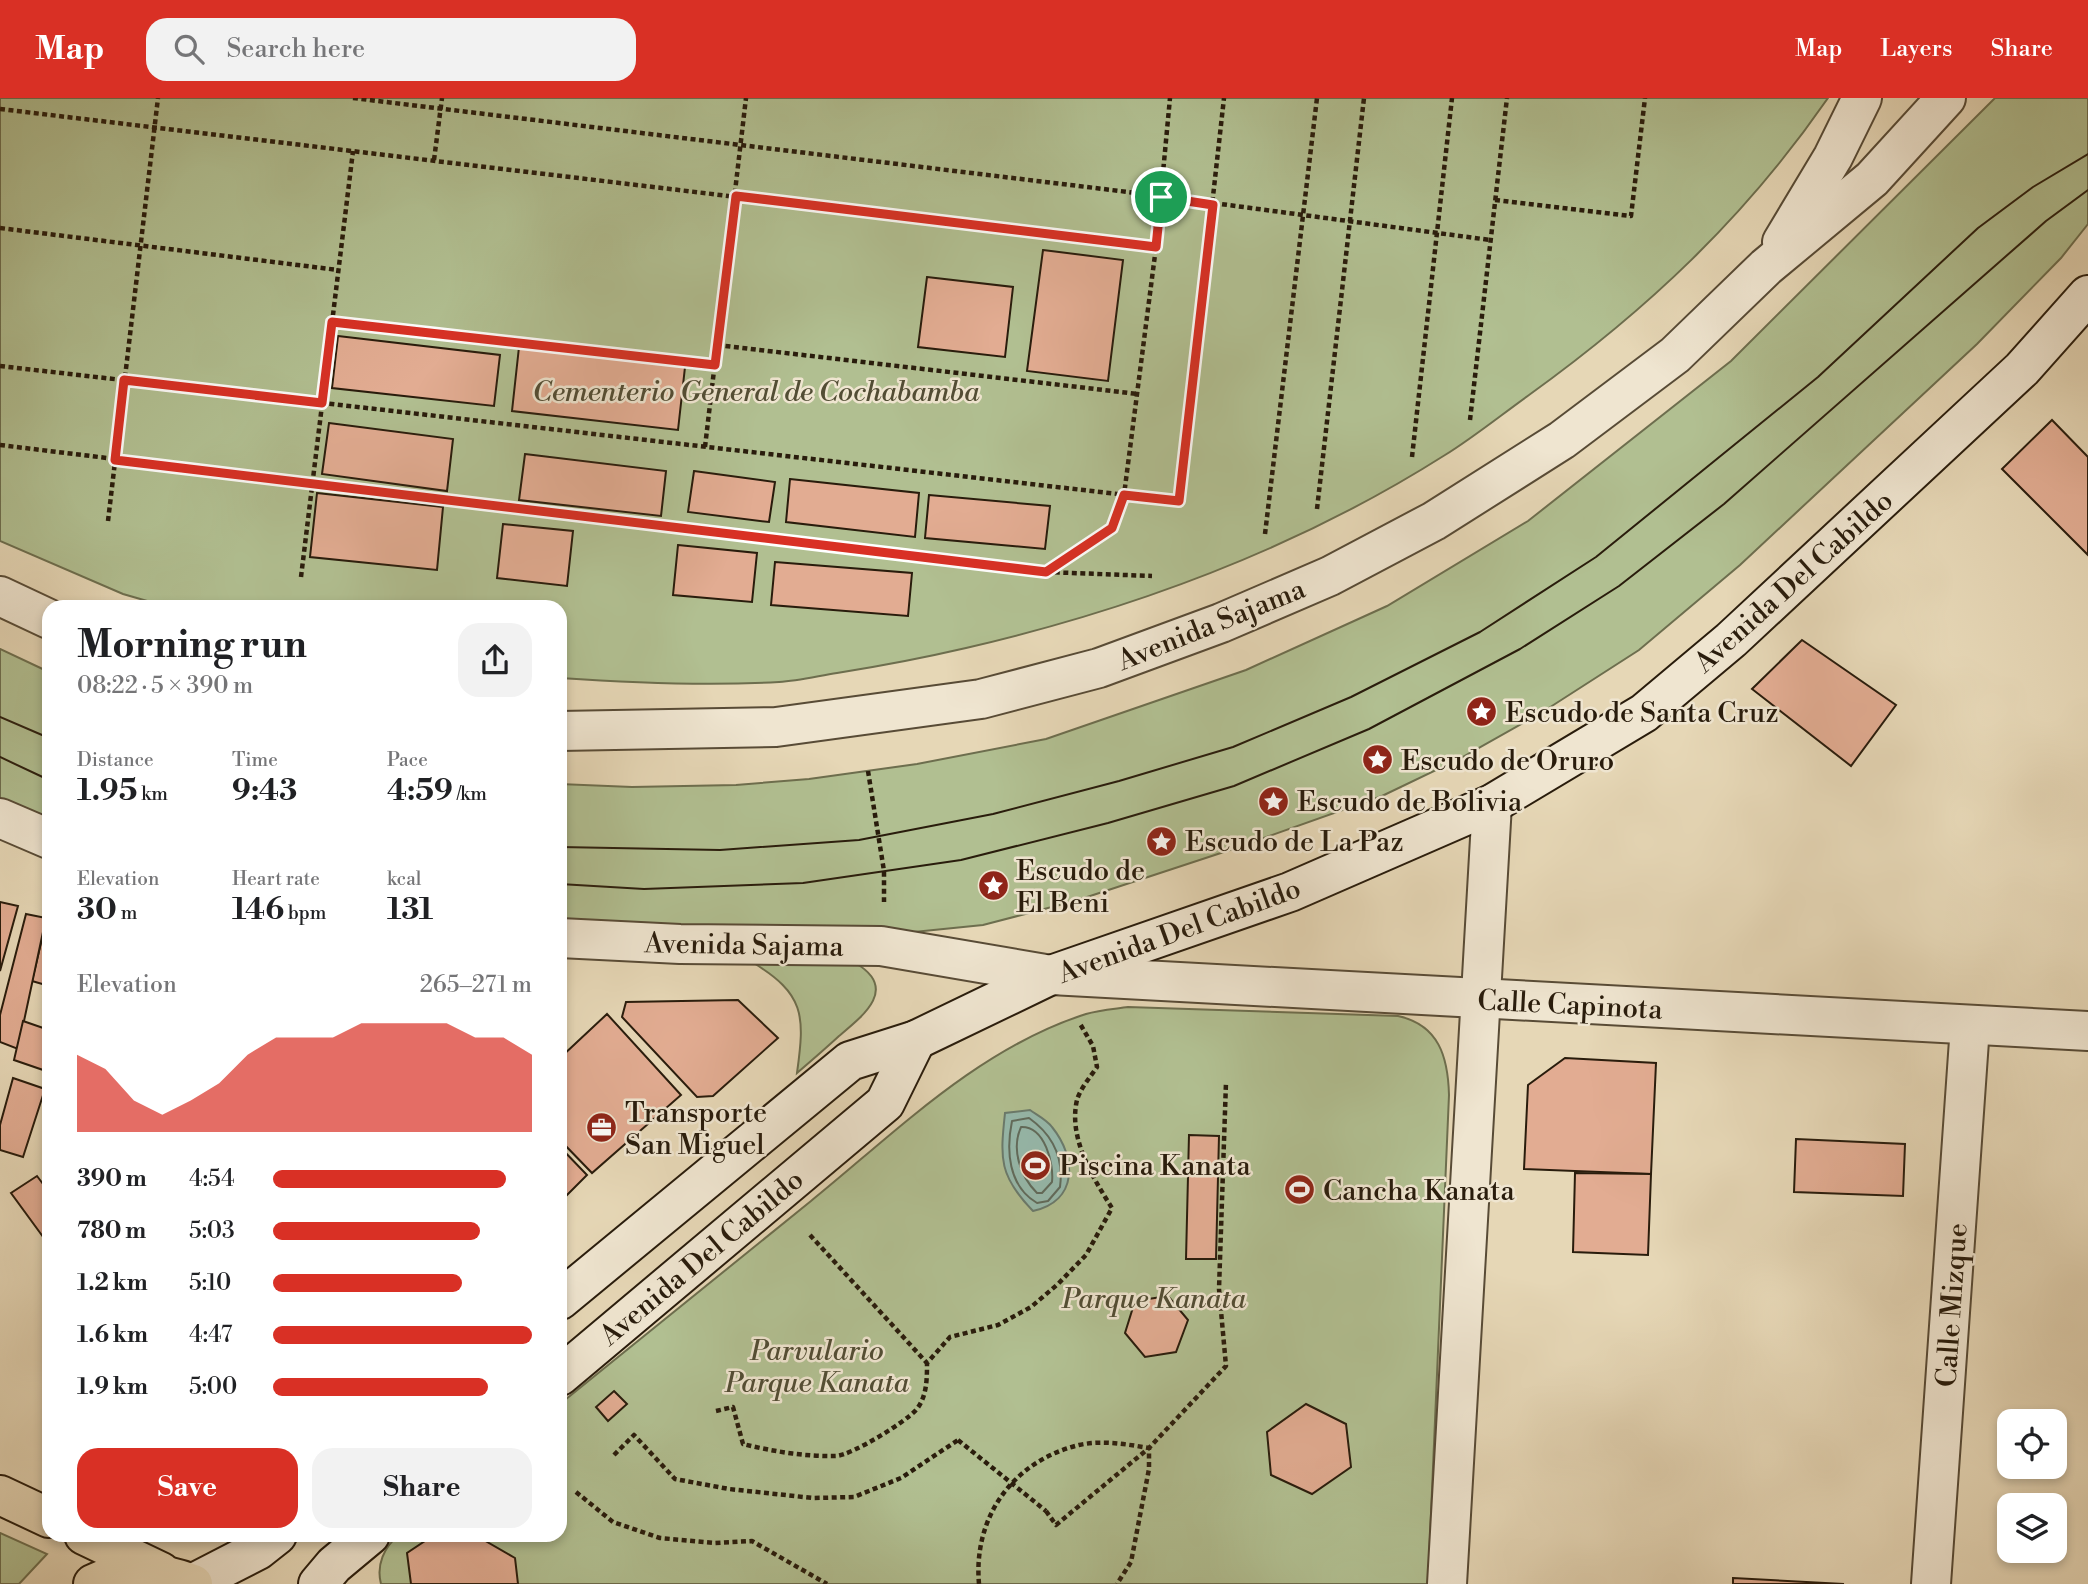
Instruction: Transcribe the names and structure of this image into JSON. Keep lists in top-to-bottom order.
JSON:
{
  "streets": {
    "street": [
      "Avenida Del Cabildo",
      "Avenida Sajama",
      "Calle Capinota",
      "Calle Mizque"
    ]
  },
  "crossings": [
    ["Avenida Del Cabildo", "Avenida Sajama"],
    ["Avenida Del Cabildo", "Calle Capinota"],
    ["Avenida Sajama", "Calle Capinota"],
    ["Calle Capinota", "Calle Mizque"]
  ],
  "parks": ["Cementerio General de Cochabamba", "Parque Kanata", "Parvulario Parque Kanata"],
  "places": {
    "place": [
      "Escudo de Santa Cruz",
      "Escudo de Oruro",
      "Escudo de Bolivia",
      "Escudo de La Paz",
      "Escudo de El Beni"
    ],
    "office": ["Transporte San Miguel"],
    "sports": ["Piscina Kanata", "Cancha Kanata"]
  },
  "page": {
    "header": "Map",
    "search": "Search here",
    "nav": ["Map", "Layers", "Share"],
    "heading": ["Morning run", "08:22 · 5 × 390 m"],
    "stats": [
      ["Distance", "1.95 km"],
      ["Time", "9:43"],
      ["Pace", "4:59 /km"],
      ["Elevation", "30 m"],
      ["Heart rate", "146 bpm"],
      ["kcal", "131"]
    ],
    "chart": ["Elevation", "265–271 m"],
    "list": [
      {
        "name": "390 m",
        "note": "4:54"
      },
      {
        "name": "780 m",
        "note": "5:03"
      },
      {
        "name": "1.2 km",
        "note": "5:10"
      },
      {
        "name": "1.6 km",
        "note": "4:47"
      },
      {
        "name": "1.9 km",
        "note": "5:00"
      }
    ],
    "buttons": ["Save", "Share"]
  }
}
